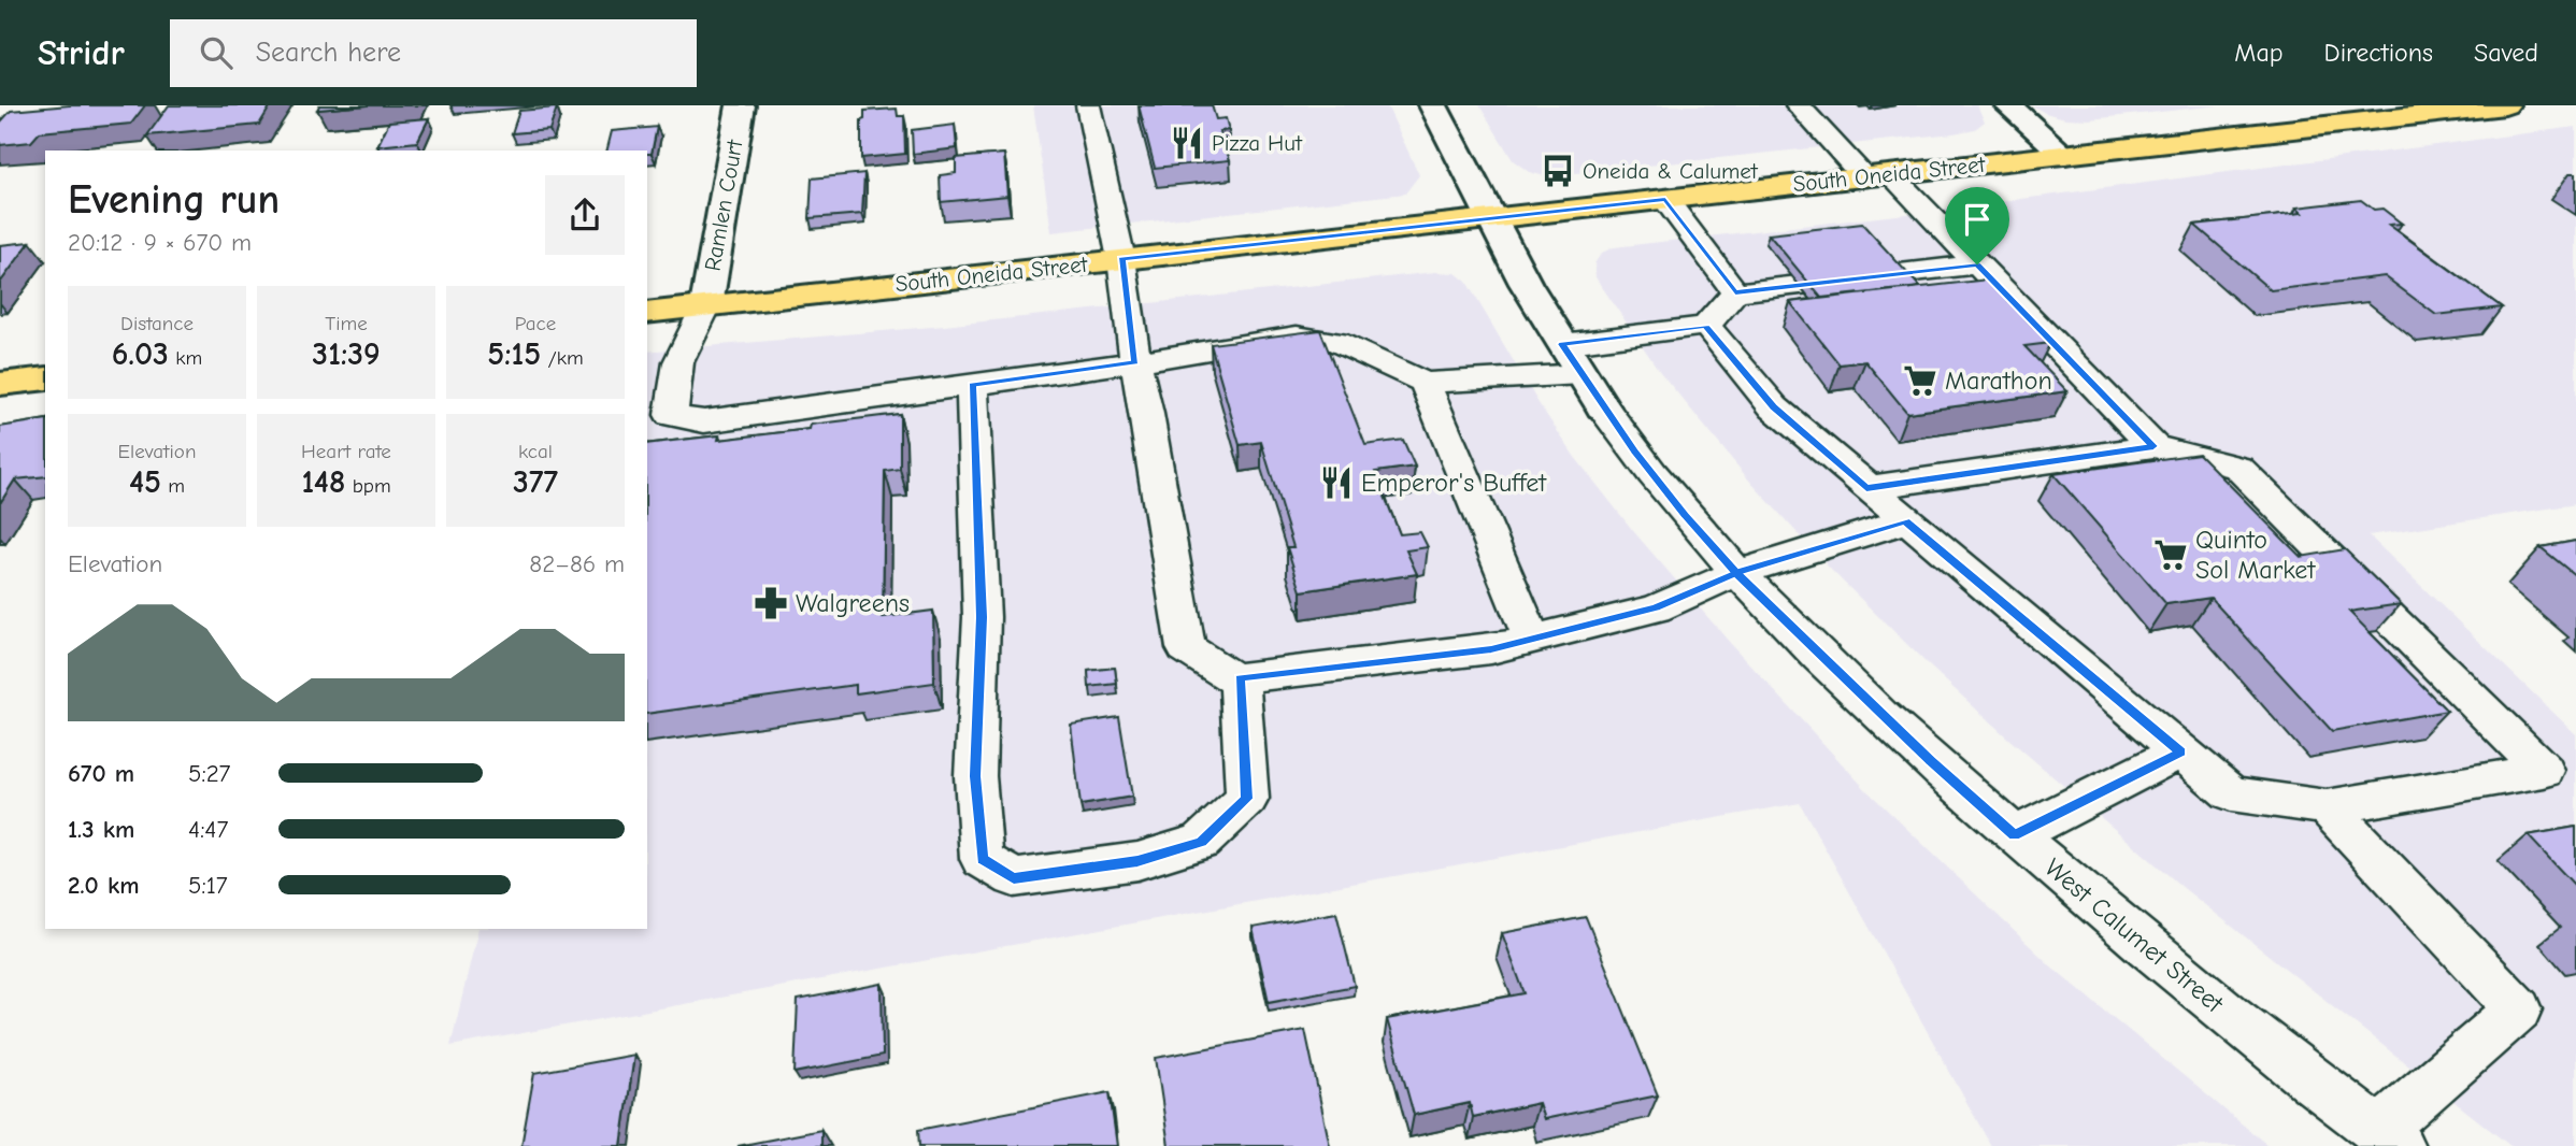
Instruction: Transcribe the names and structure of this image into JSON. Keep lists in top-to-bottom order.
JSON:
{
  "streets": {
    "main road": ["South Oneida Street", "Ramlen Court", "West Calumet Street"]
  },
  "crossings": [
    ["South Oneida Street", "Ramlen Court"],
    ["South Oneida Street", "West Calumet Street"]
  ],
  "places": {
    "restaurant": ["Pizza Hut", "Emperor's Buffet"],
    "bus stop": ["Oneida & Calumet"],
    "supermarket": ["Marathon", "Quinto Sol Market"],
    "pharmacy": ["Walgreens"]
  },
  "page": {
    "header": "Stridr",
    "search": "Search here",
    "nav": ["Map", "Directions", "Saved"],
    "heading": ["Evening run", "20:12 · 9 × 670 m"],
    "stats": [
      ["Distance", "6.03 km"],
      ["Time", "31:39"],
      ["Pace", "5:15 /km"],
      ["Elevation", "45 m"],
      ["Heart rate", "148 bpm"],
      ["kcal", "377"]
    ],
    "chart": ["Elevation", "82–86 m"],
    "list": [
      {
        "name": "670 m",
        "note": "5:27"
      },
      {
        "name": "1.3 km",
        "note": "4:47"
      },
      {
        "name": "2.0 km",
        "note": "5:17"
      }
    ]
  }
}
